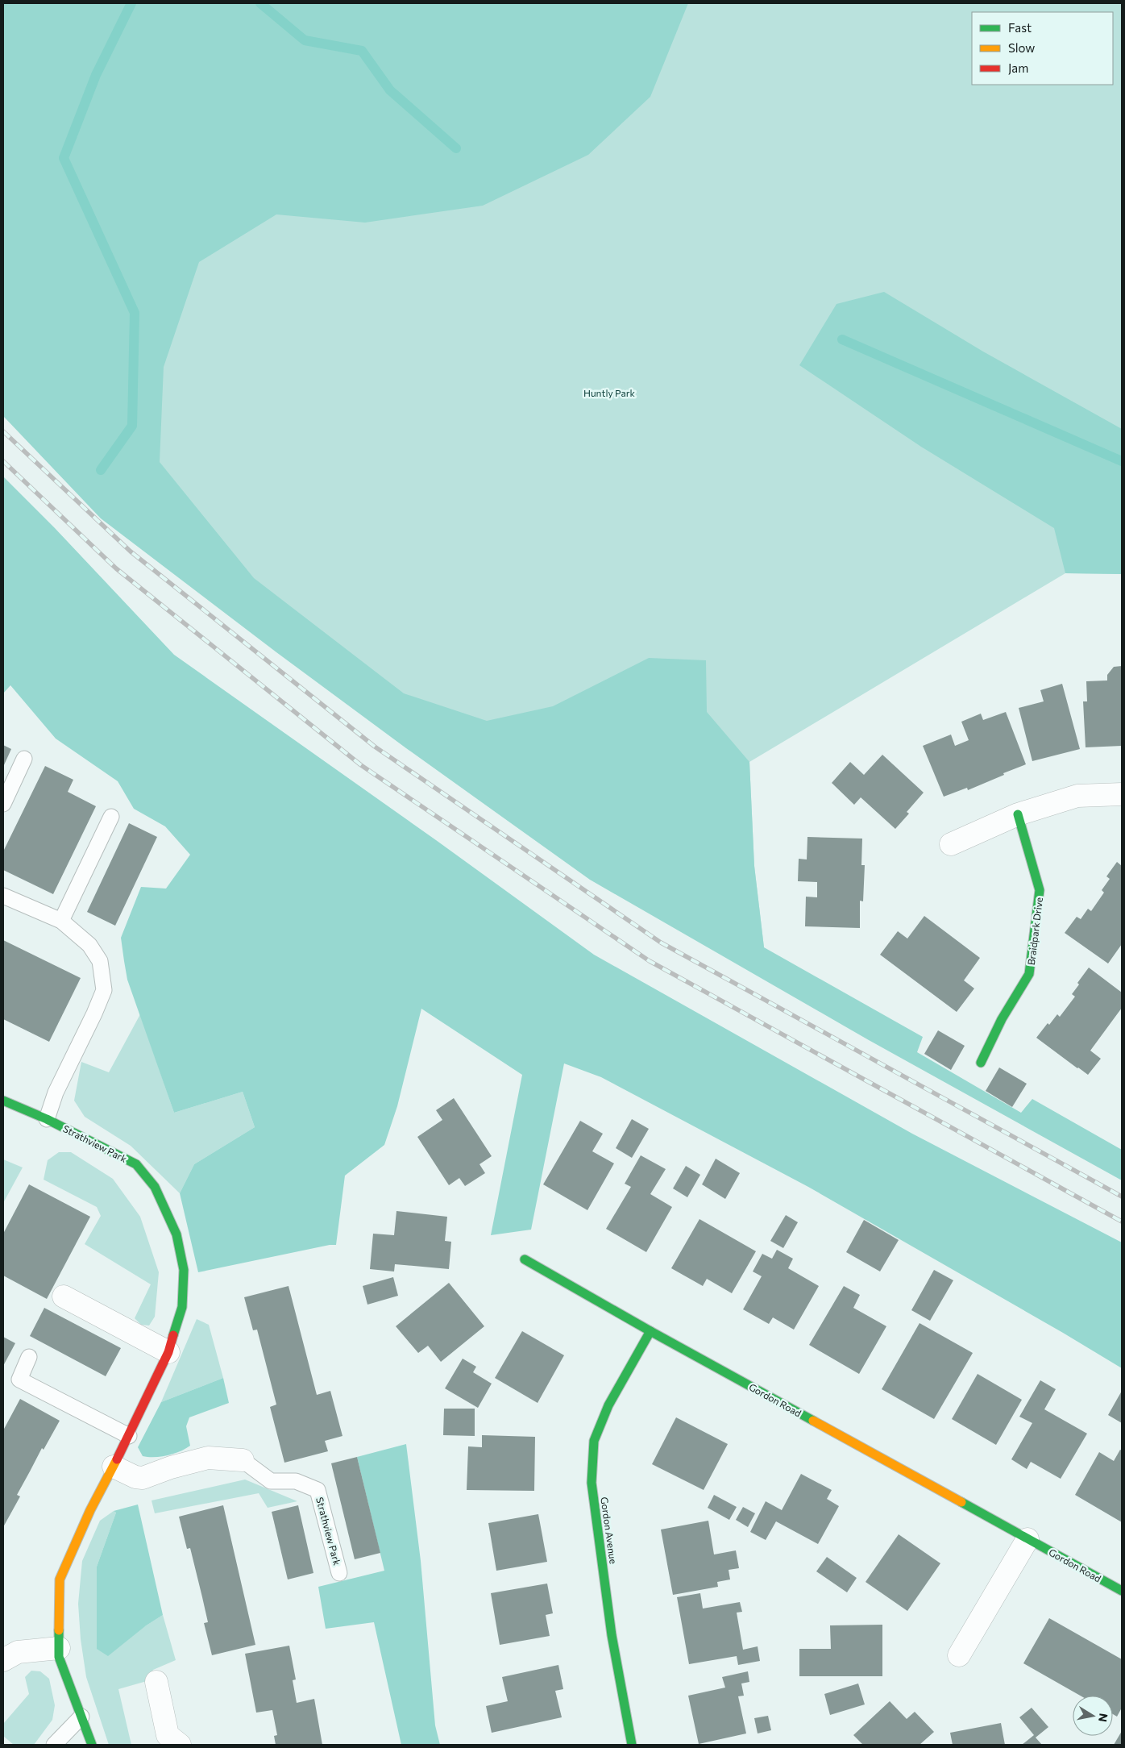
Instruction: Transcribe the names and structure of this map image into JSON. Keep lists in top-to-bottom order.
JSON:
{
  "streets": {
    "street": [
      "Braidpark Drive",
      "Strathview Park",
      "Gordon Road",
      "Gordon Avenue"
    ]
  },
  "crossings": [
    ["Gordon Road", "Gordon Avenue"]
  ],
  "parks": ["Huntly Park"],
  "legend": ["Fast", "Slow", "Jam"],
  "north": "right"
}
